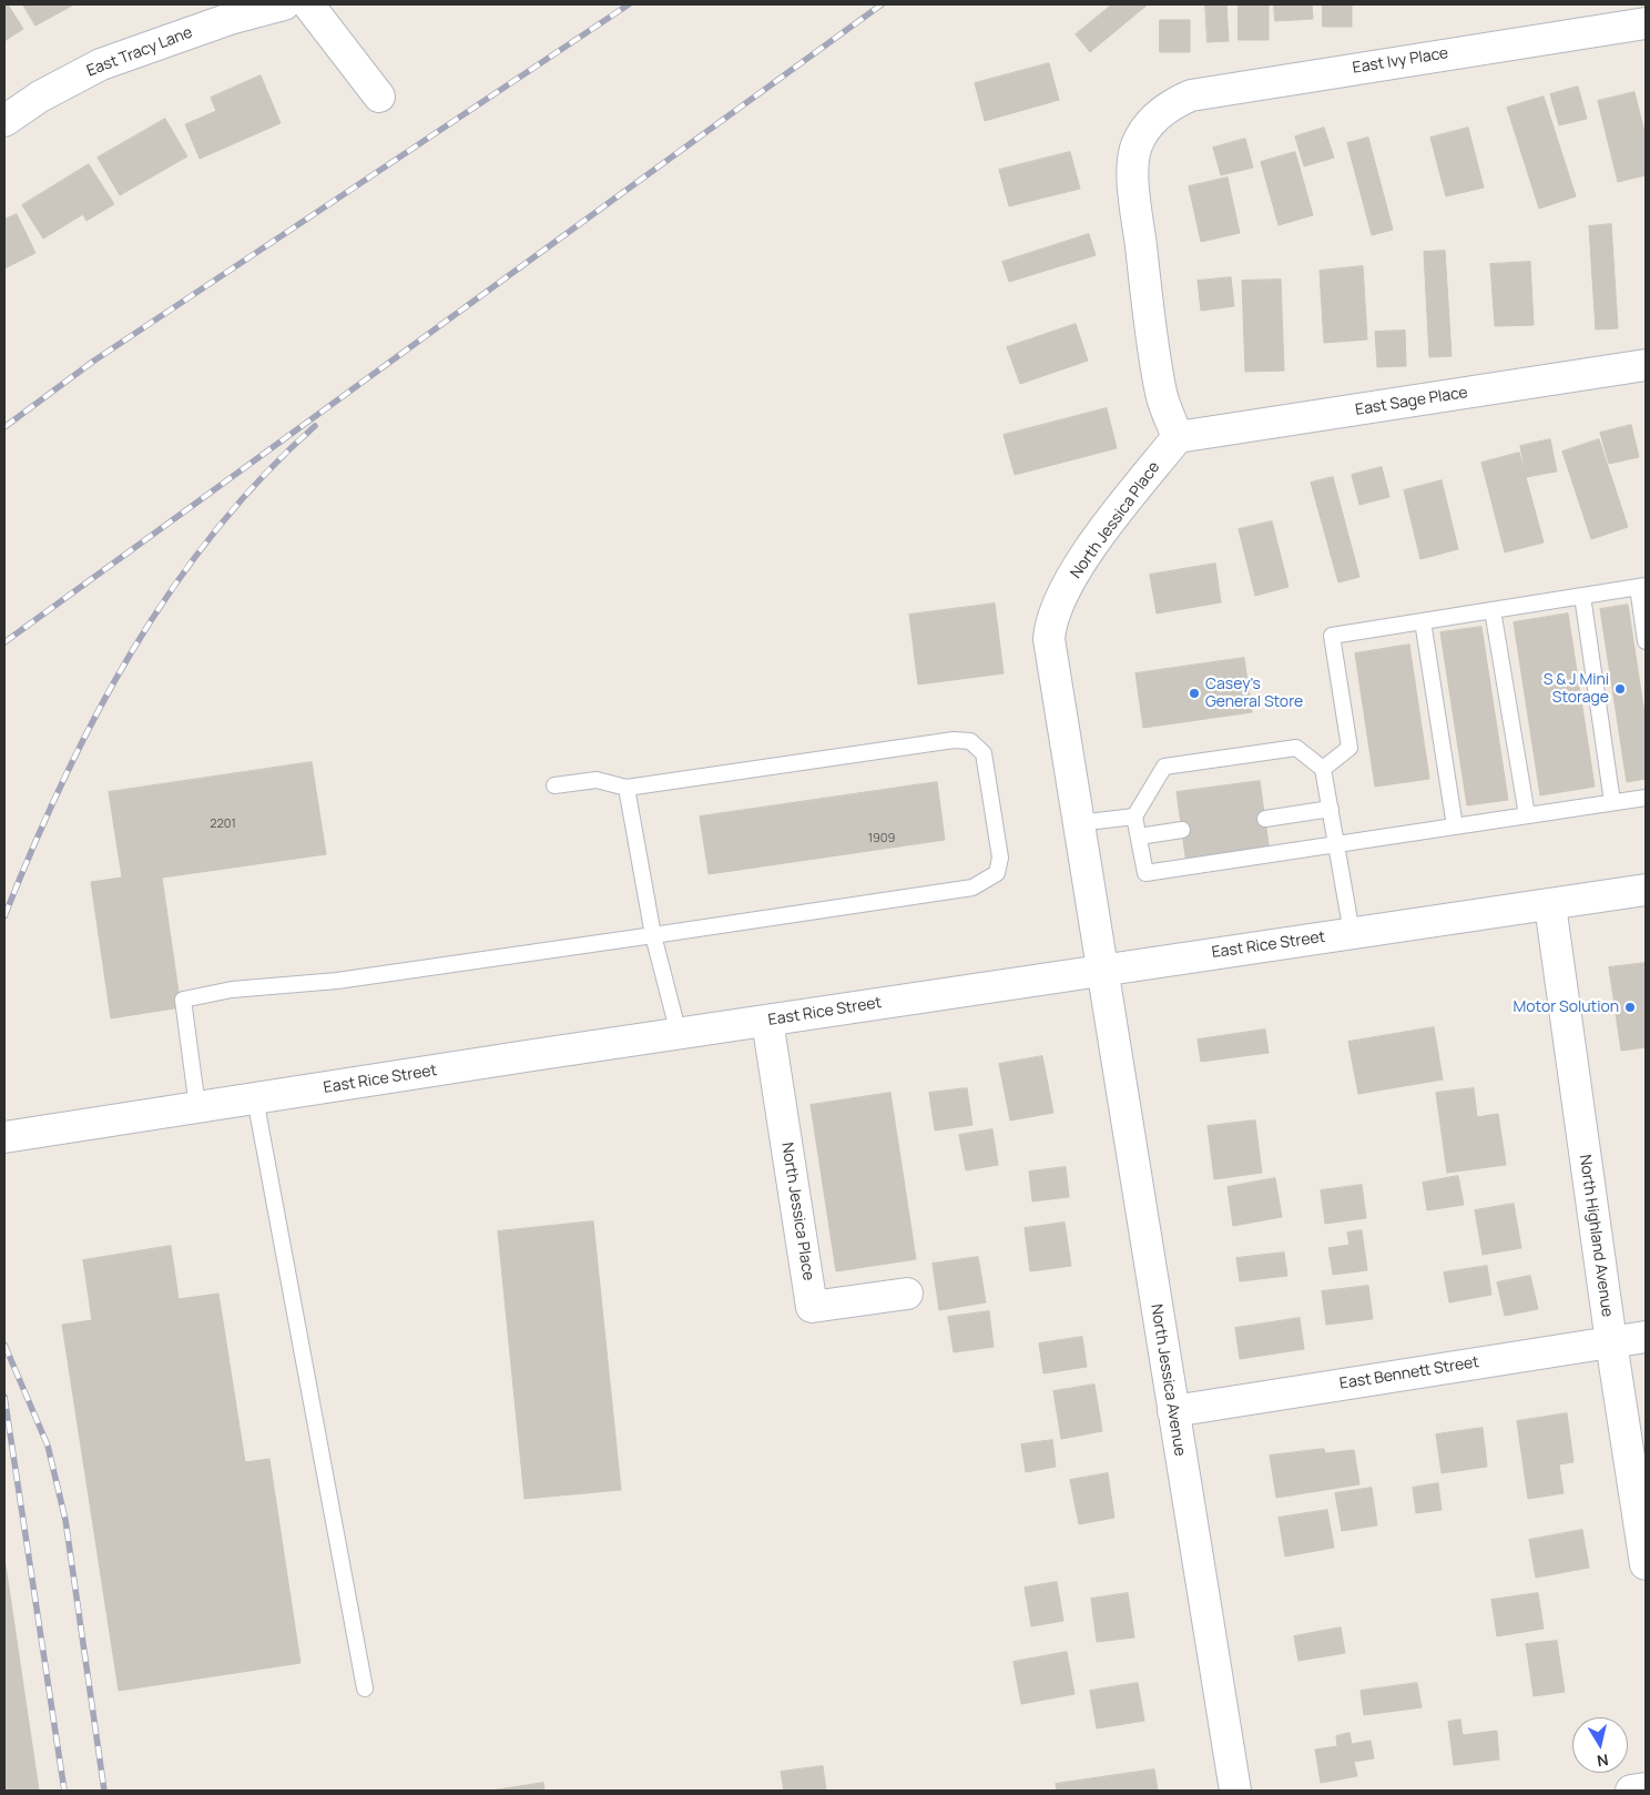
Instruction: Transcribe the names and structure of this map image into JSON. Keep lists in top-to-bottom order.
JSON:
{
  "streets": {
    "street": [
      "East Tracy Lane",
      "East Ivy Place",
      "East Sage Place",
      "North Jessica Place",
      "East Rice Street",
      "North Highland Avenue",
      "East Bennett Street",
      "North Jessica Avenue"
    ]
  },
  "crossings": [
    ["East Ivy Place", "East Sage Place"],
    ["East Ivy Place", "North Jessica Place"],
    ["East Sage Place", "North Jessica Place"],
    ["North Jessica Place", "East Rice Street"],
    ["North Jessica Place", "North Jessica Avenue"],
    ["East Rice Street", "North Highland Avenue"],
    ["East Rice Street", "North Jessica Avenue"],
    ["North Highland Avenue", "East Bennett Street"],
    ["East Bennett Street", "North Jessica Avenue"]
  ],
  "places": ["S & J Mini Storage", "Casey's General Store", "Motor Solution"],
  "house_numbers": ["2201", "1909"],
  "north": "bottom"
}
